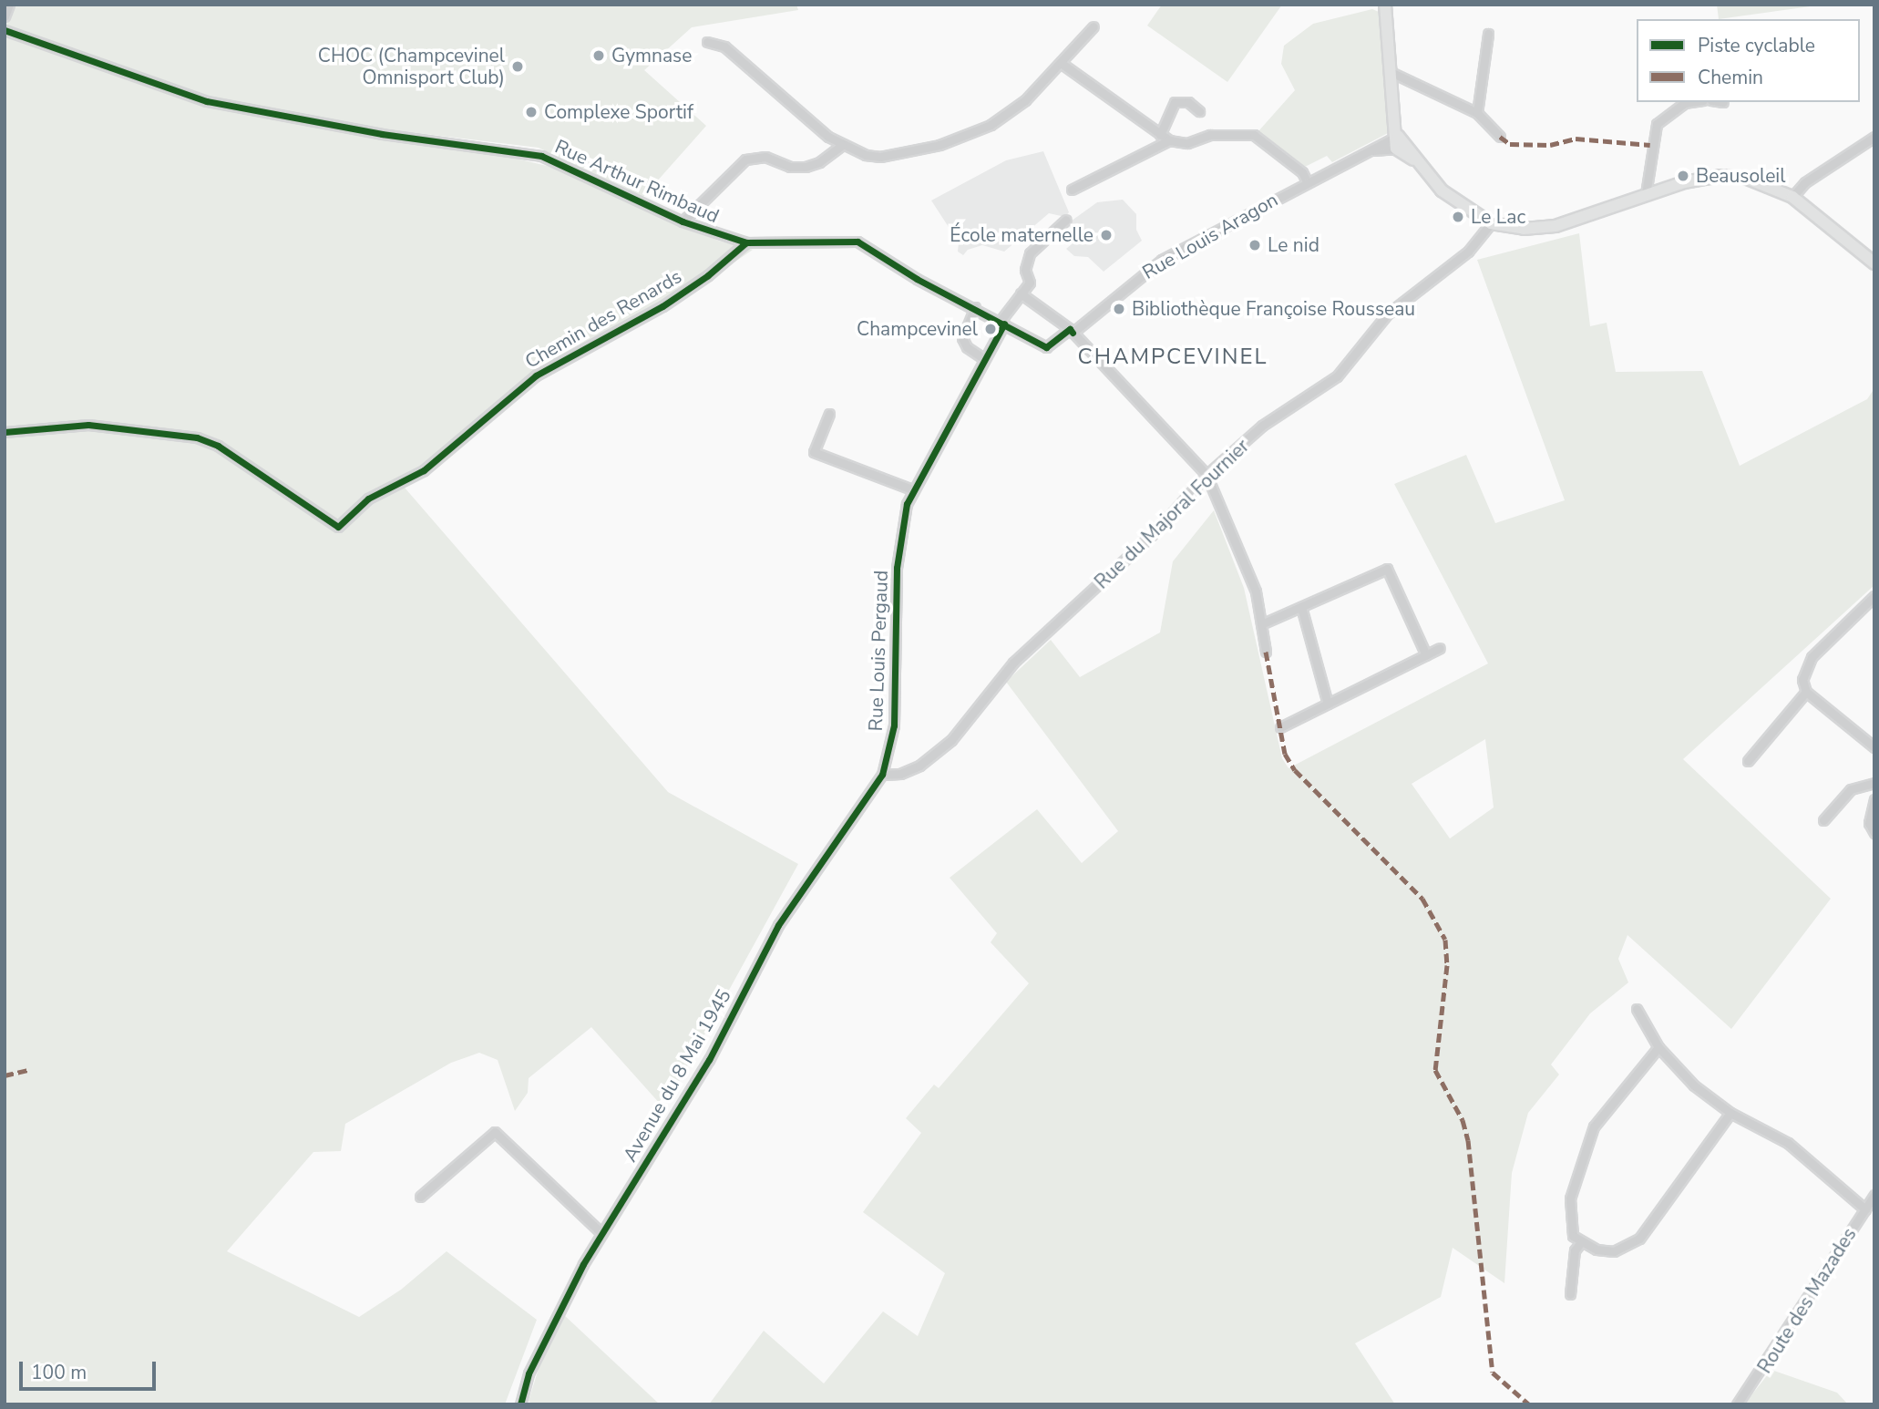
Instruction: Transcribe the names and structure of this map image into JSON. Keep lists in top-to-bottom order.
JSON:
{
  "streets": {
    "street": [
      "Rue Arthur Rimbaud",
      "Rue Louis Aragon",
      "Chemin des Renards",
      "Rue du Majoral Fournier",
      "Rue Louis Pergaud",
      "Avenue du 8 Mai 1945",
      "Route des Mazades"
    ]
  },
  "crossings": [
    ["Rue Arthur Rimbaud", "Rue Louis Aragon"],
    ["Rue Arthur Rimbaud", "Chemin des Renards"],
    ["Rue Arthur Rimbaud", "Rue Louis Pergaud"],
    ["Rue du Majoral Fournier", "Rue Louis Pergaud"],
    ["Rue du Majoral Fournier", "Avenue du 8 Mai 1945"],
    ["Rue Louis Pergaud", "Avenue du 8 Mai 1945"]
  ],
  "districts": ["CHAMPCEVINEL"],
  "places": [
    "Gymnase",
    "CHOC (Champcevinel Omnisport Club)",
    "Complexe Sportif",
    "Beausoleil",
    "Le Lac",
    "École maternelle",
    "Le nid",
    "Bibliothèque Françoise Rousseau",
    "Champcevinel"
  ],
  "legend": ["Piste cyclable", "Chemin"],
  "scale_bar": "100 m"
}
